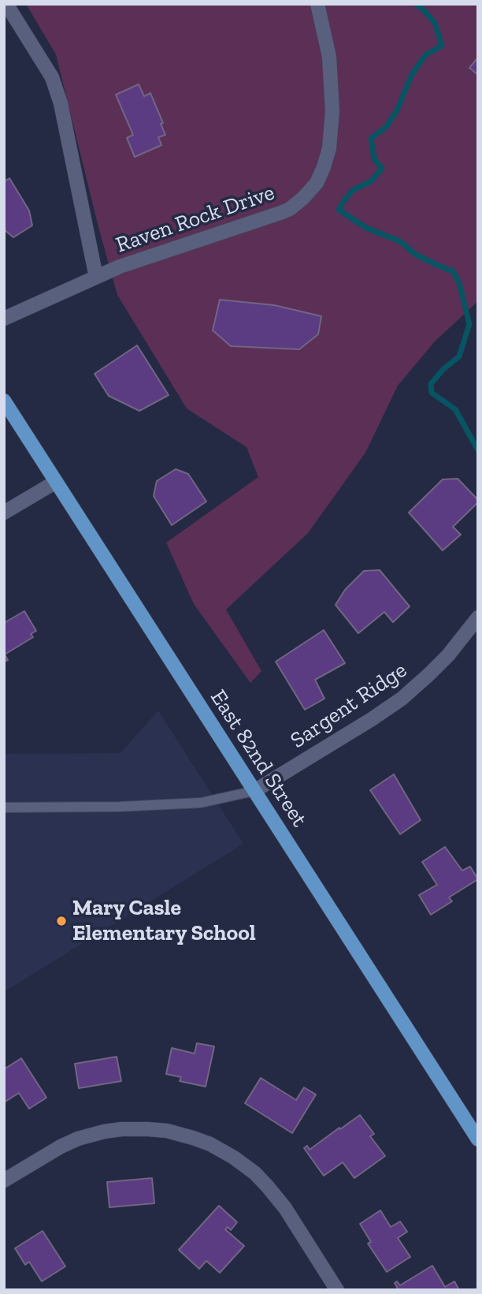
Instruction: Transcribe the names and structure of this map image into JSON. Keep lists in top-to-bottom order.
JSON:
{
  "streets": {
    "main road": ["East 82nd Street"],
    "street": ["Raven Rock Drive", "Sargent Ridge"]
  },
  "crossings": [
    ["Sargent Ridge", "East 82nd Street"]
  ],
  "places": ["Mary Casle Elementary School"]
}
